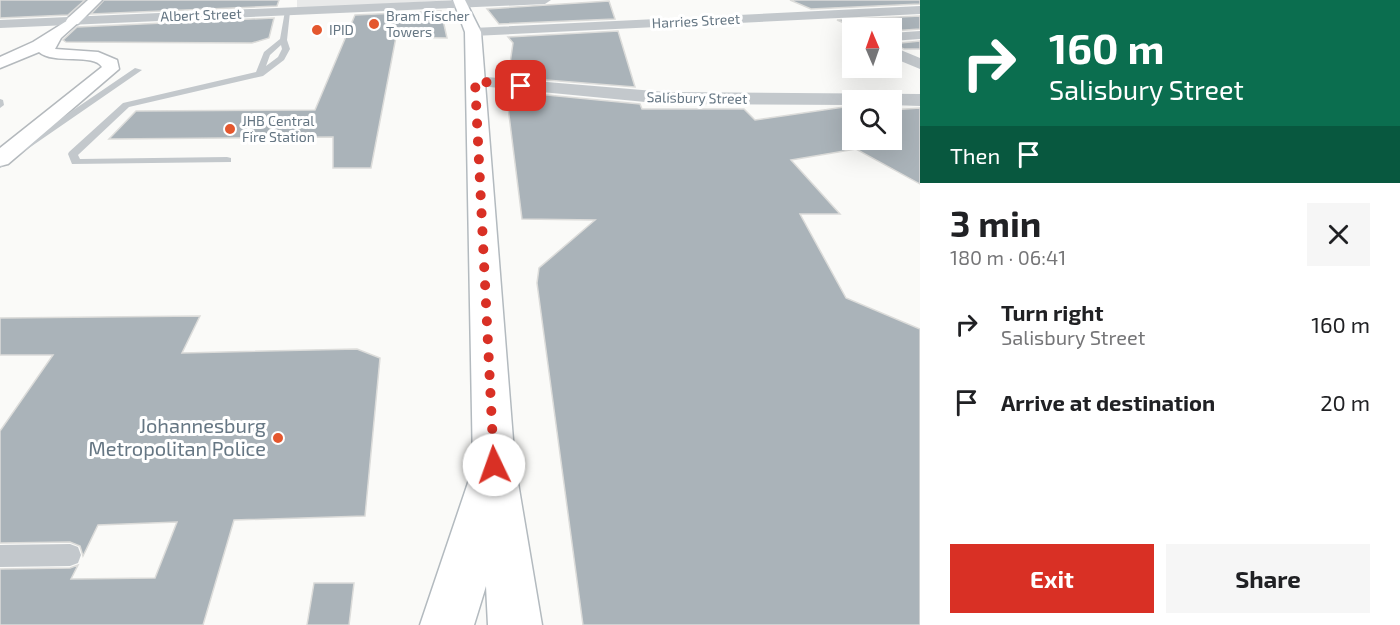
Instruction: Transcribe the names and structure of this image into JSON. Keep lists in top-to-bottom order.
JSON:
{
  "streets": {
    "street": ["Albert Street", "Harries Street", "Salisbury Street"]
  },
  "places": [
    "Bram Fischer Towers",
    "IPID",
    "JHB Central Fire Station",
    "Johannesburg Metropolitan Police"
  ],
  "north": "top",
  "page": {
    "turn": ["160 m", "Salisbury Street"],
    "then": "Then",
    "heading": ["3 min", "180 m · 06:41"],
    "list": [
      {
        "name": "Turn right",
        "note": "Salisbury Street",
        "value": "160 m"
      },
      {
        "name": "Arrive at destination",
        "value": "20 m"
      }
    ],
    "buttons": ["Exit", "Share"]
  }
}
